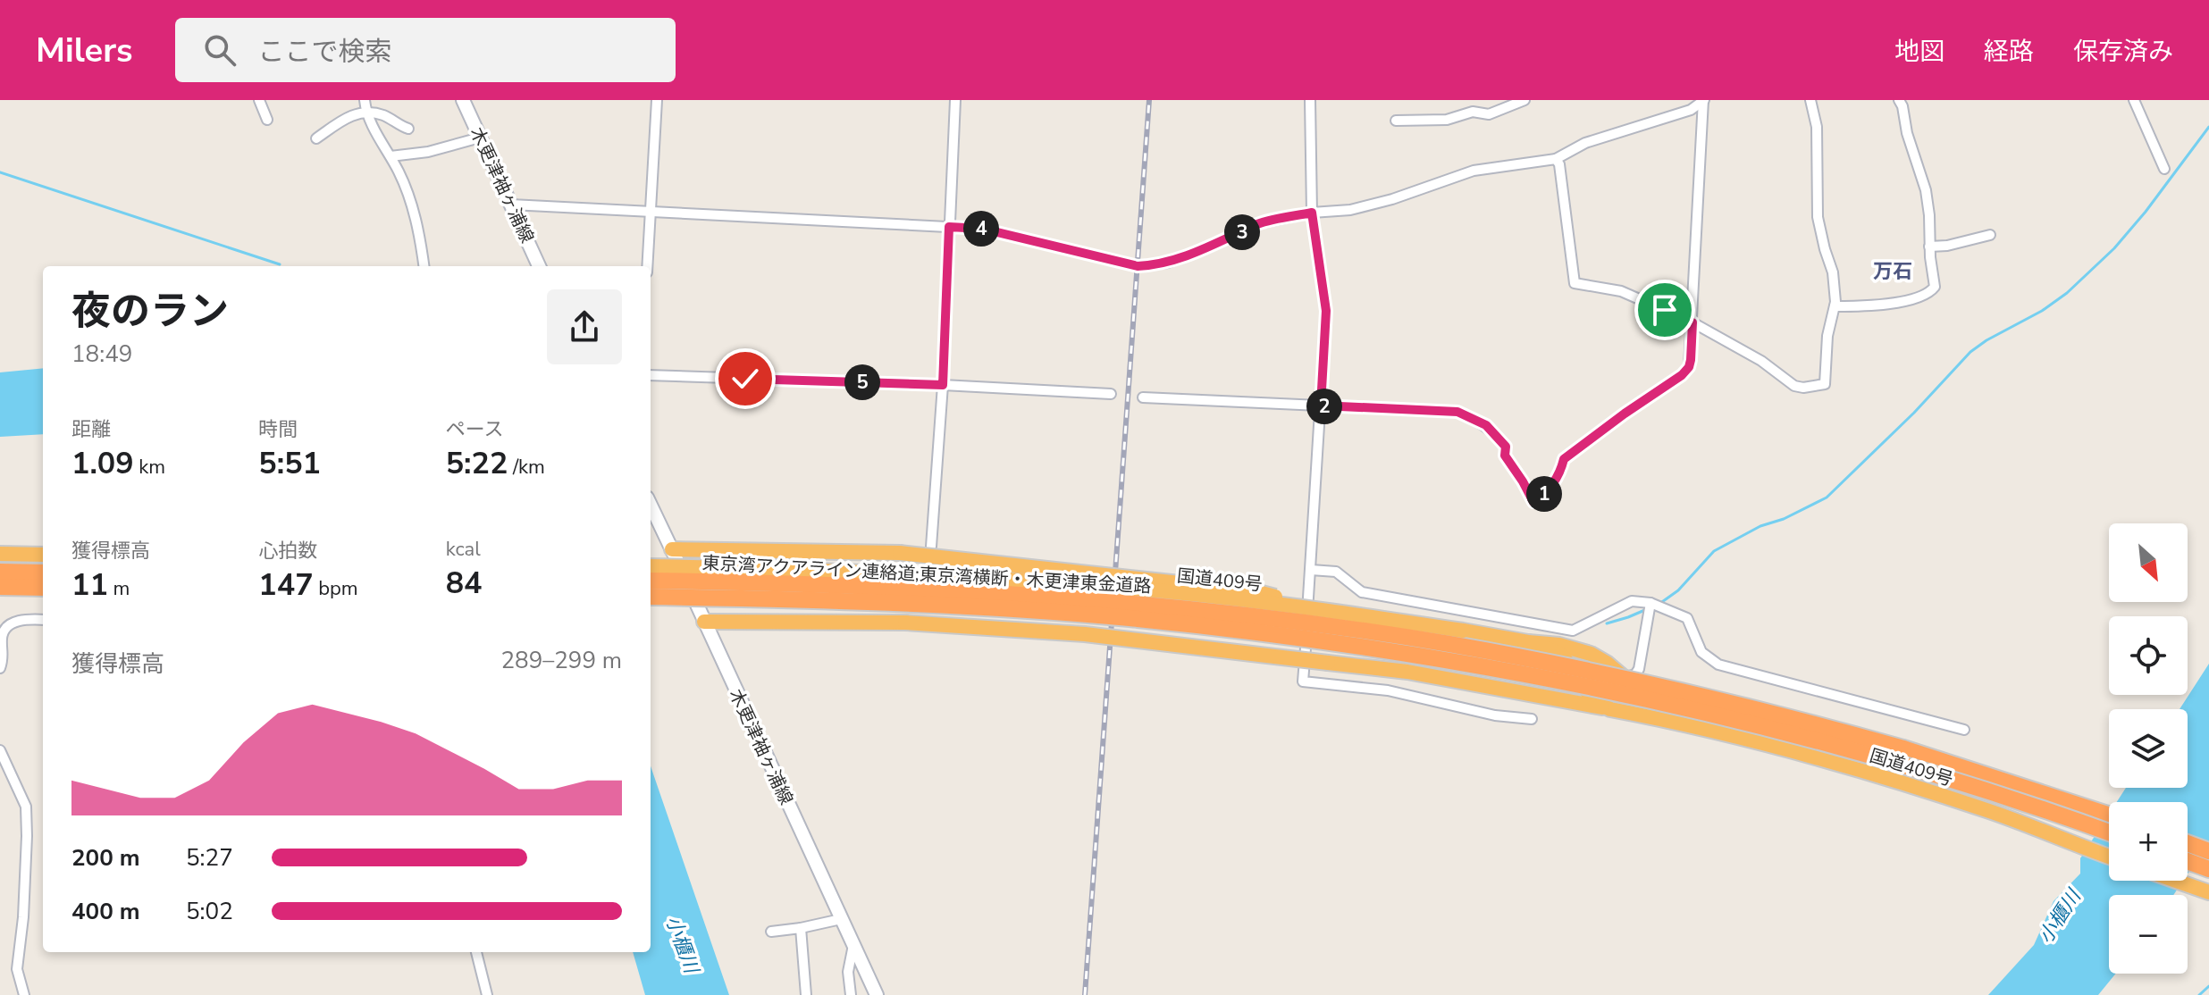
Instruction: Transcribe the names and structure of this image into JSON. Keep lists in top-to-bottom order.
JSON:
{
  "streets": {
    "highway": ["東京湾アクアライン連絡道;東京湾横断・木更津東金道路", "国道409号"],
    "main road": ["木更津袖ヶ浦線"]
  },
  "districts": ["万石"],
  "water": ["小櫃川"],
  "north": "bottom right",
  "page": {
    "header": "Milers",
    "search": "ここで検索",
    "nav": ["地図", "経路", "保存済み"],
    "pins": [
      "4",
      "3",
      "5",
      "2",
      "1"
    ],
    "heading": ["夜のラン", "18:49"],
    "stats": [
      ["距離", "1.09 km"],
      ["時間", "5:51"],
      ["ペース", "5:22 /km"],
      ["獲得標高", "11 m"],
      ["心拍数", "147 bpm"],
      ["kcal", "84"]
    ],
    "map_buttons": ["+", "−"],
    "chart": ["獲得標高", "289–299 m"],
    "list": [
      {
        "name": "200 m",
        "note": "5:27"
      },
      {
        "name": "400 m",
        "note": "5:02"
      }
    ]
  }
}
